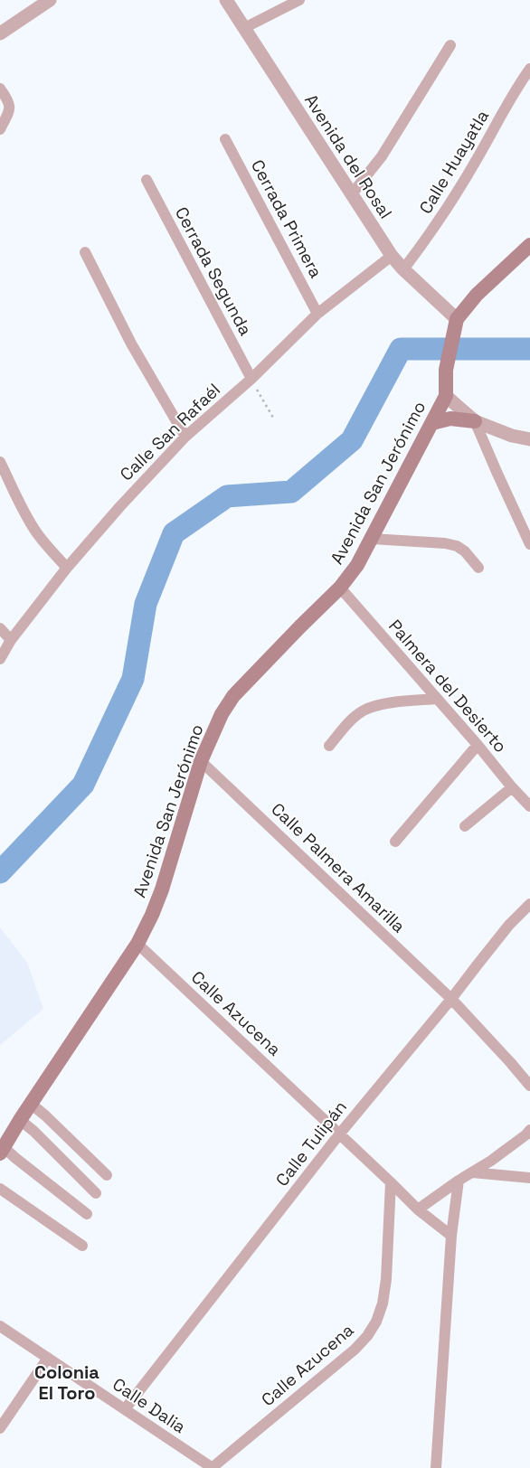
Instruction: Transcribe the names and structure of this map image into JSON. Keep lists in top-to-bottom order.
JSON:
{
  "streets": {
    "main road": ["Avenida San Jerónimo"],
    "street": [
      "Avenida del Rosal",
      "Calle Huayatla",
      "Cerrada Primera",
      "Cerrada Segunda",
      "Calle San Rafaél",
      "Palmera del Desierto",
      "Calle Palmera Amarilla",
      "Calle Azucena",
      "Calle Tulipán",
      "Calle Dalia"
    ]
  },
  "crossings": [
    ["Avenida del Rosal", "Calle Huayatla"],
    ["Avenida del Rosal", "Calle San Rafaél"],
    ["Avenida del Rosal", "Avenida San Jerónimo"],
    ["Cerrada Primera", "Calle San Rafaél"],
    ["Cerrada Segunda", "Calle San Rafaél"],
    ["Avenida San Jerónimo", "Palmera del Desierto"],
    ["Avenida San Jerónimo", "Calle Palmera Amarilla"],
    ["Avenida San Jerónimo", "Calle Azucena"],
    ["Calle Palmera Amarilla", "Calle Tulipán"],
    ["Calle Azucena", "Calle Tulipán"],
    ["Calle Azucena", "Calle Dalia"],
    ["Calle Tulipán", "Calle Dalia"]
  ],
  "districts": ["Colonia El Toro"]
}
